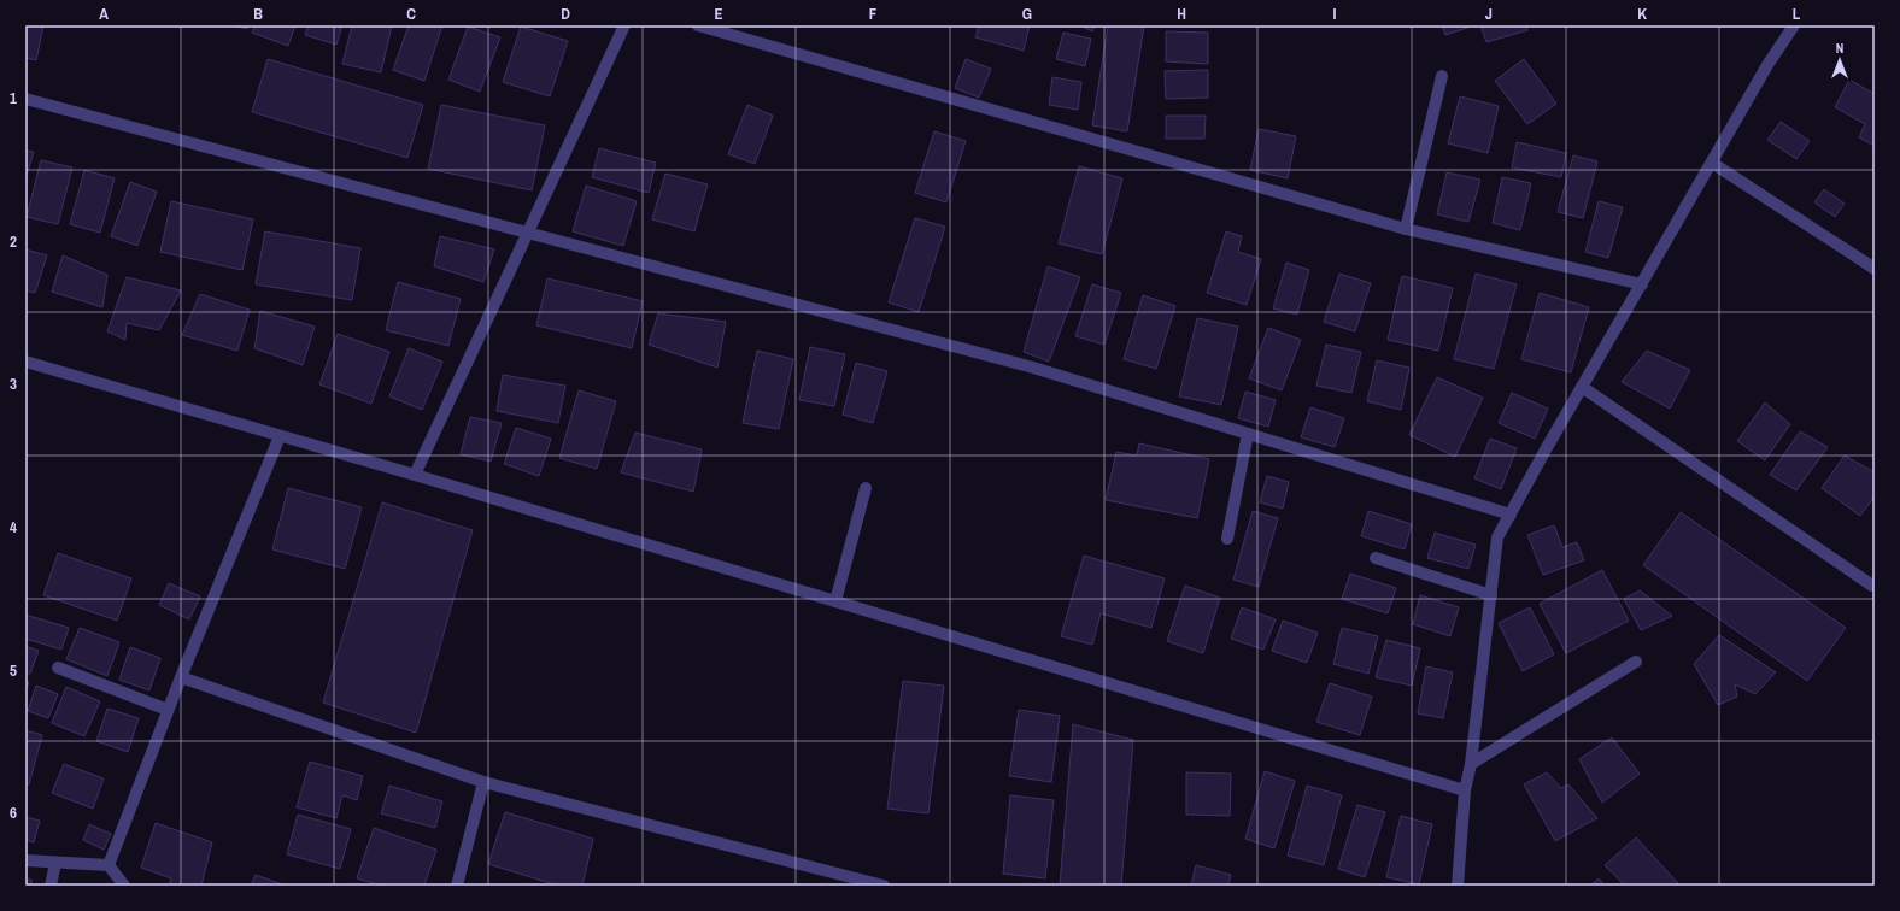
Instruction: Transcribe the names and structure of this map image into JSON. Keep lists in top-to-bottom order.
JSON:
{
  "north": "top",
  "grid": {
    "columns": [
      "A",
      "B",
      "C",
      "D",
      "E",
      "F",
      "G",
      "H",
      "I",
      "J",
      "K",
      "L"
    ],
    "rows": [
      "1",
      "2",
      "3",
      "4",
      "5",
      "6"
    ]
  }
}
